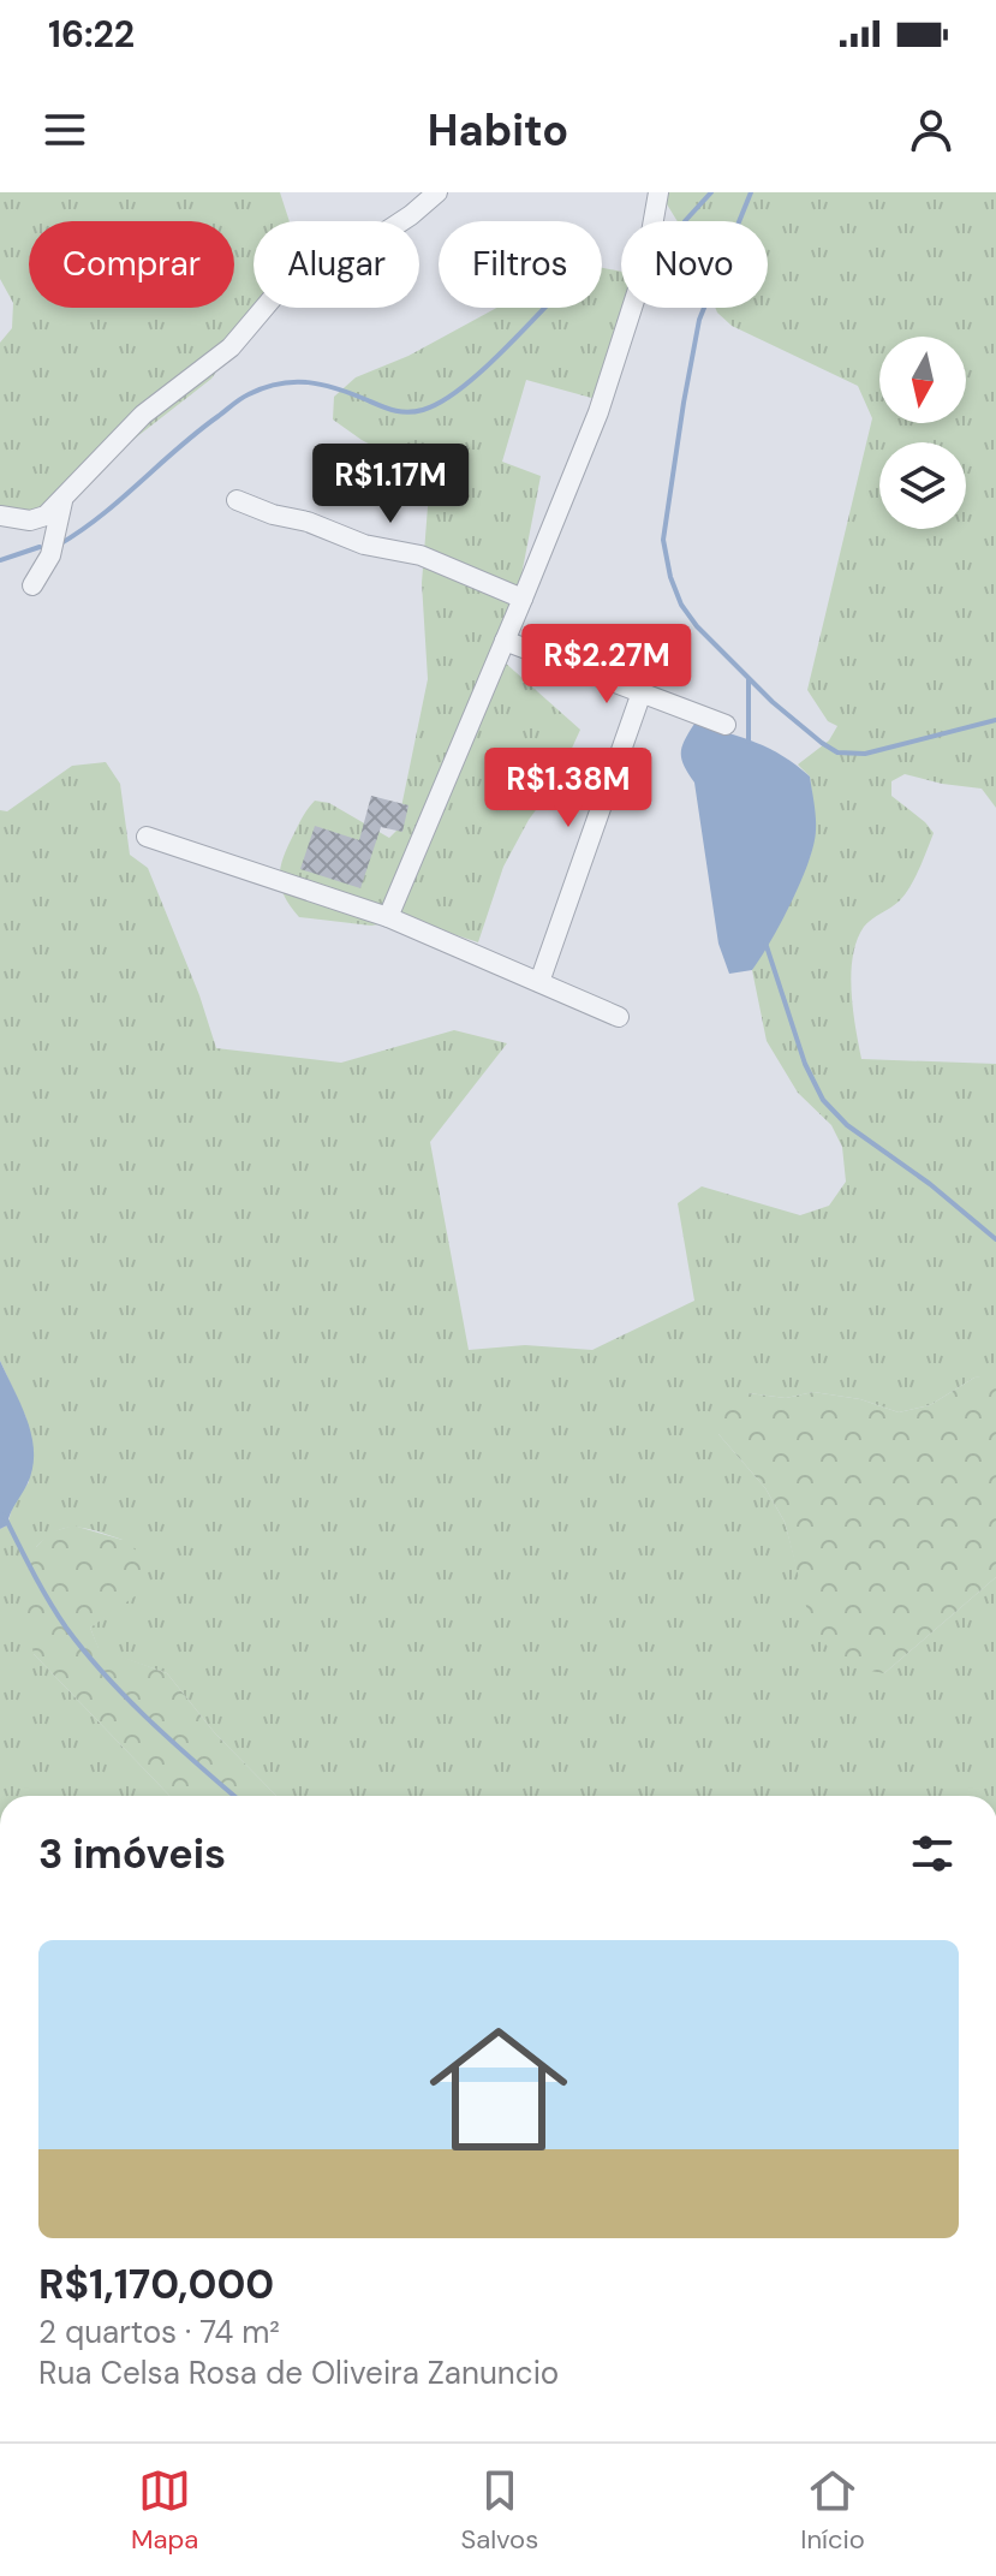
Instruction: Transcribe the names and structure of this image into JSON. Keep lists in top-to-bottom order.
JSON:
{
  "north": "bottom",
  "page": {
    "status": "16:22",
    "header": "Habito",
    "chip": [
      "Comprar",
      "Alugar",
      "Filtros",
      "Novo"
    ],
    "price": ["R$1.17M", "R$2.27M", "R$1.38M"],
    "heading": "3 imóveis",
    "list": [
      {
        "name": "R$1,170,000",
        "note": "2 quartos · 74 m² · Rua Celsa Rosa de Oliveira Zanuncio"
      }
    ],
    "tabs": ["Mapa", "Salvos", "Início"]
  }
}
